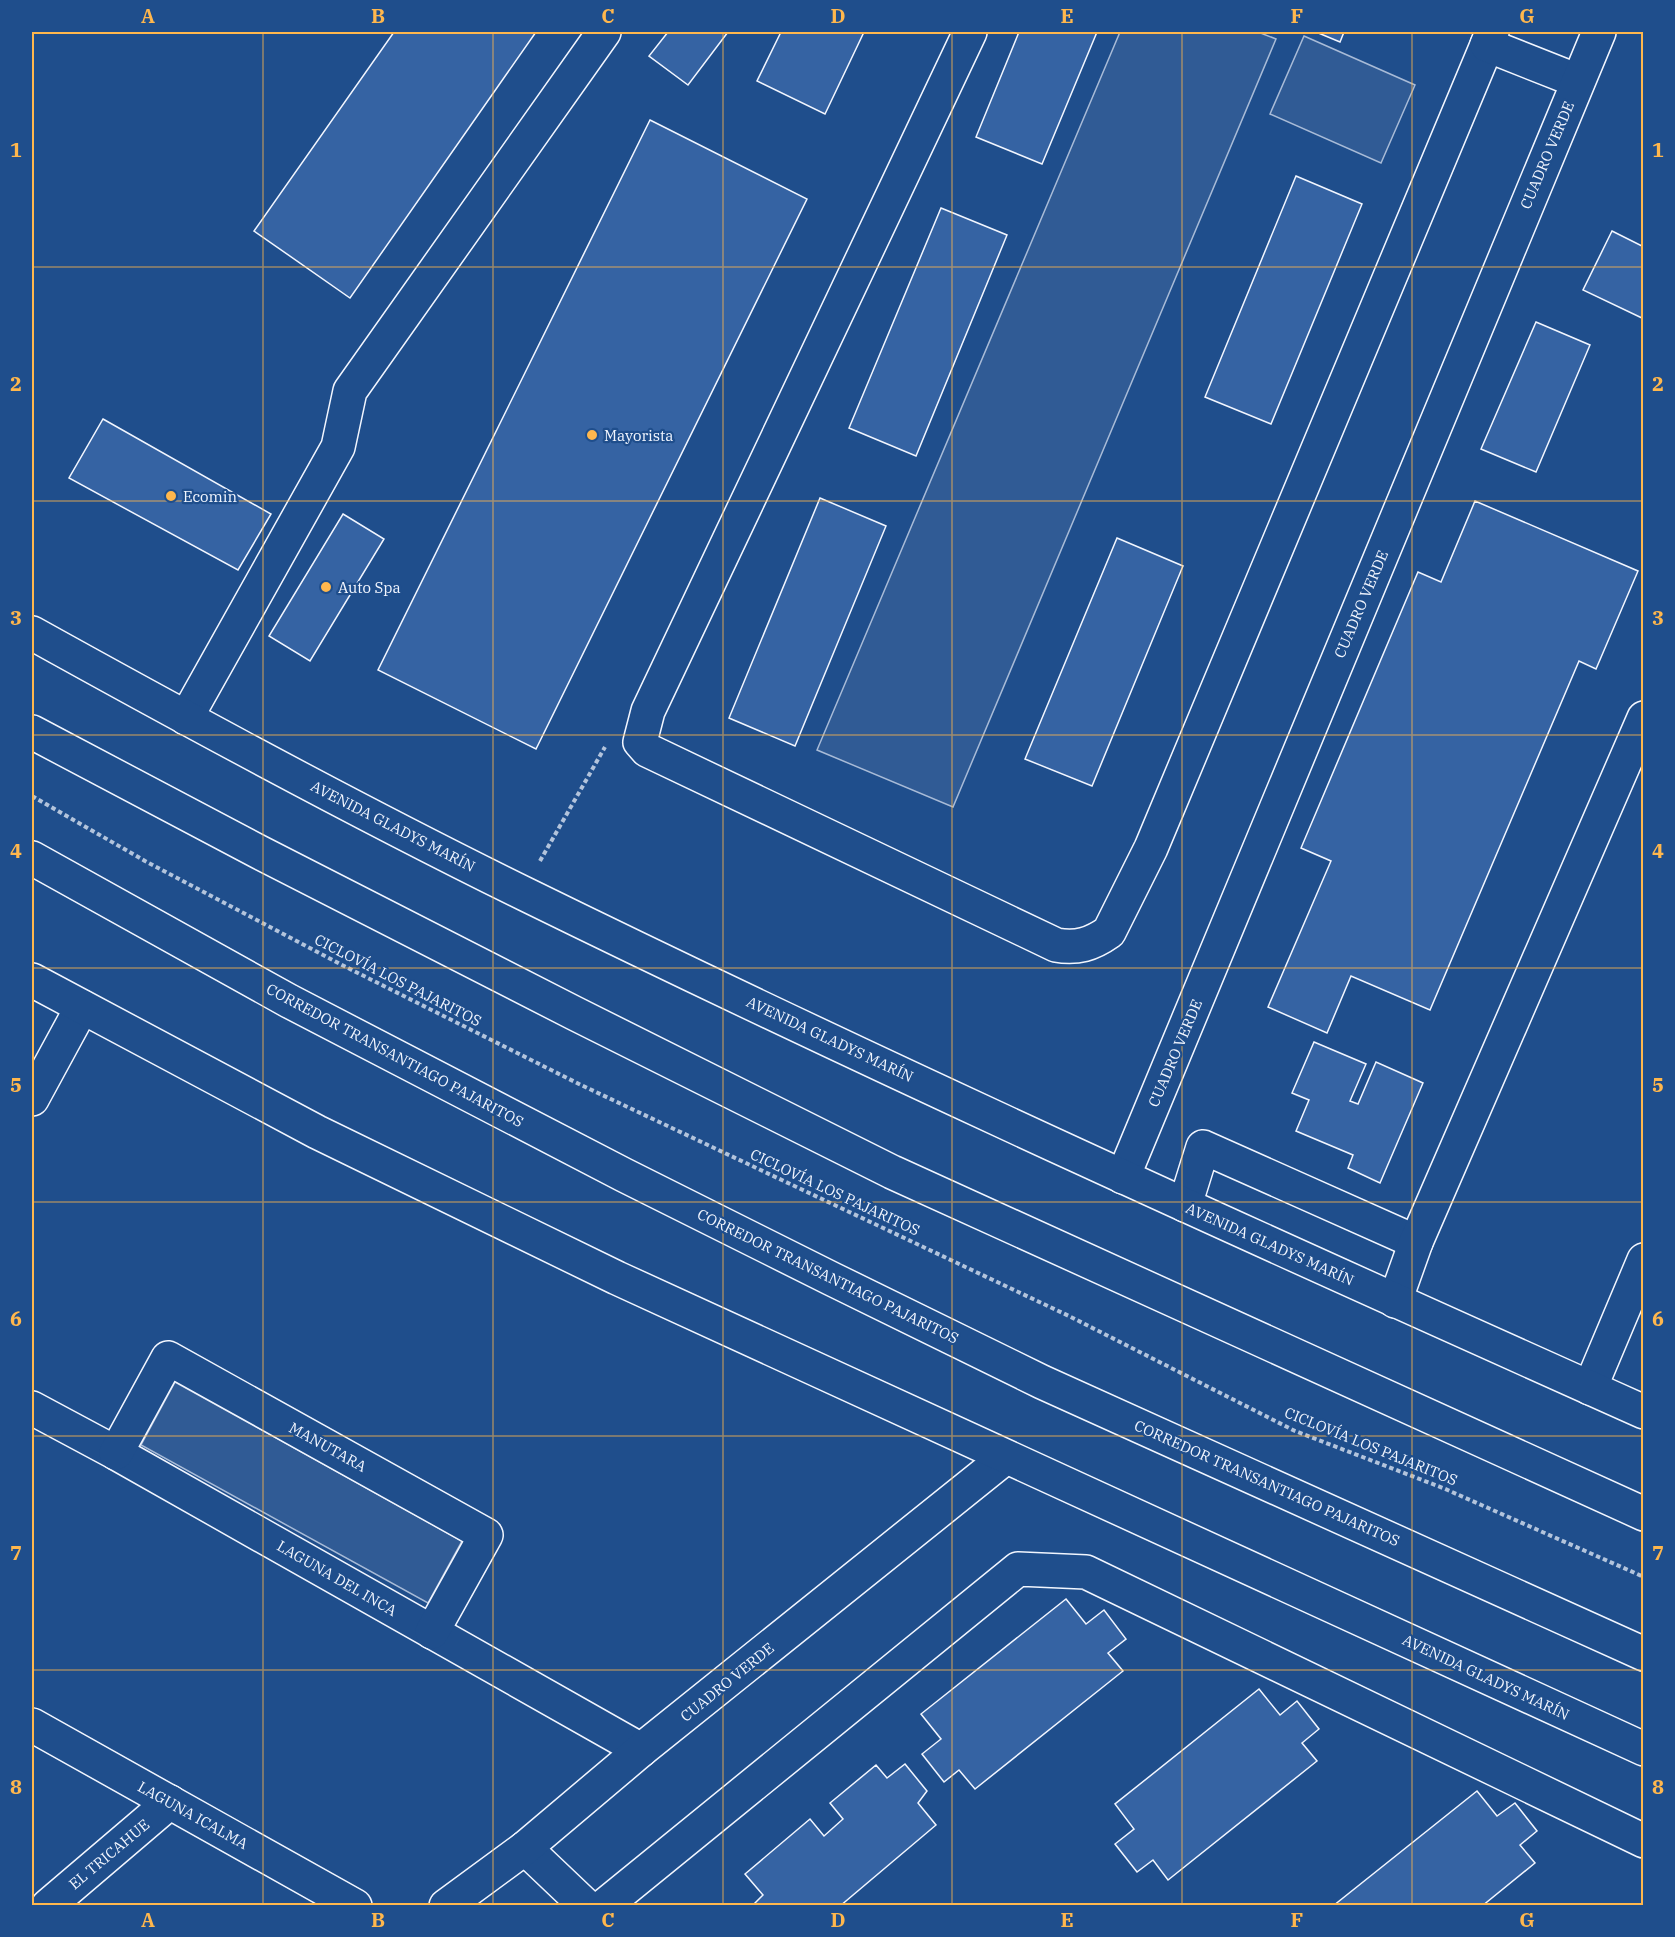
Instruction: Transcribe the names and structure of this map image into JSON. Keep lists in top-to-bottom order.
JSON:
{
  "streets": {
    "street": [
      "CUADRO VERDE",
      "AVENIDA GLADYS MARÍN",
      "CORREDOR TRANSANTIAGO PAJARITOS",
      "MANUTARA",
      "LAGUNA DEL INCA",
      "LAGUNA ICALMA",
      "EL TRICAHUE"
    ],
    "path": ["CICLOVÍA LOS PAJARITOS"]
  },
  "crossings": [
    ["CUADRO VERDE", "AVENIDA GLADYS MARÍN"],
    ["CUADRO VERDE", "LAGUNA DEL INCA"],
    ["MANUTARA", "LAGUNA DEL INCA"],
    ["LAGUNA ICALMA", "EL TRICAHUE"]
  ],
  "places": ["Mayorista", "Ecomin", "Auto Spa"],
  "grid": {
    "columns": [
      "A",
      "B",
      "C",
      "D",
      "E",
      "F",
      "G"
    ],
    "rows": [
      "1",
      "2",
      "3",
      "4",
      "5",
      "6",
      "7",
      "8"
    ]
  }
}
